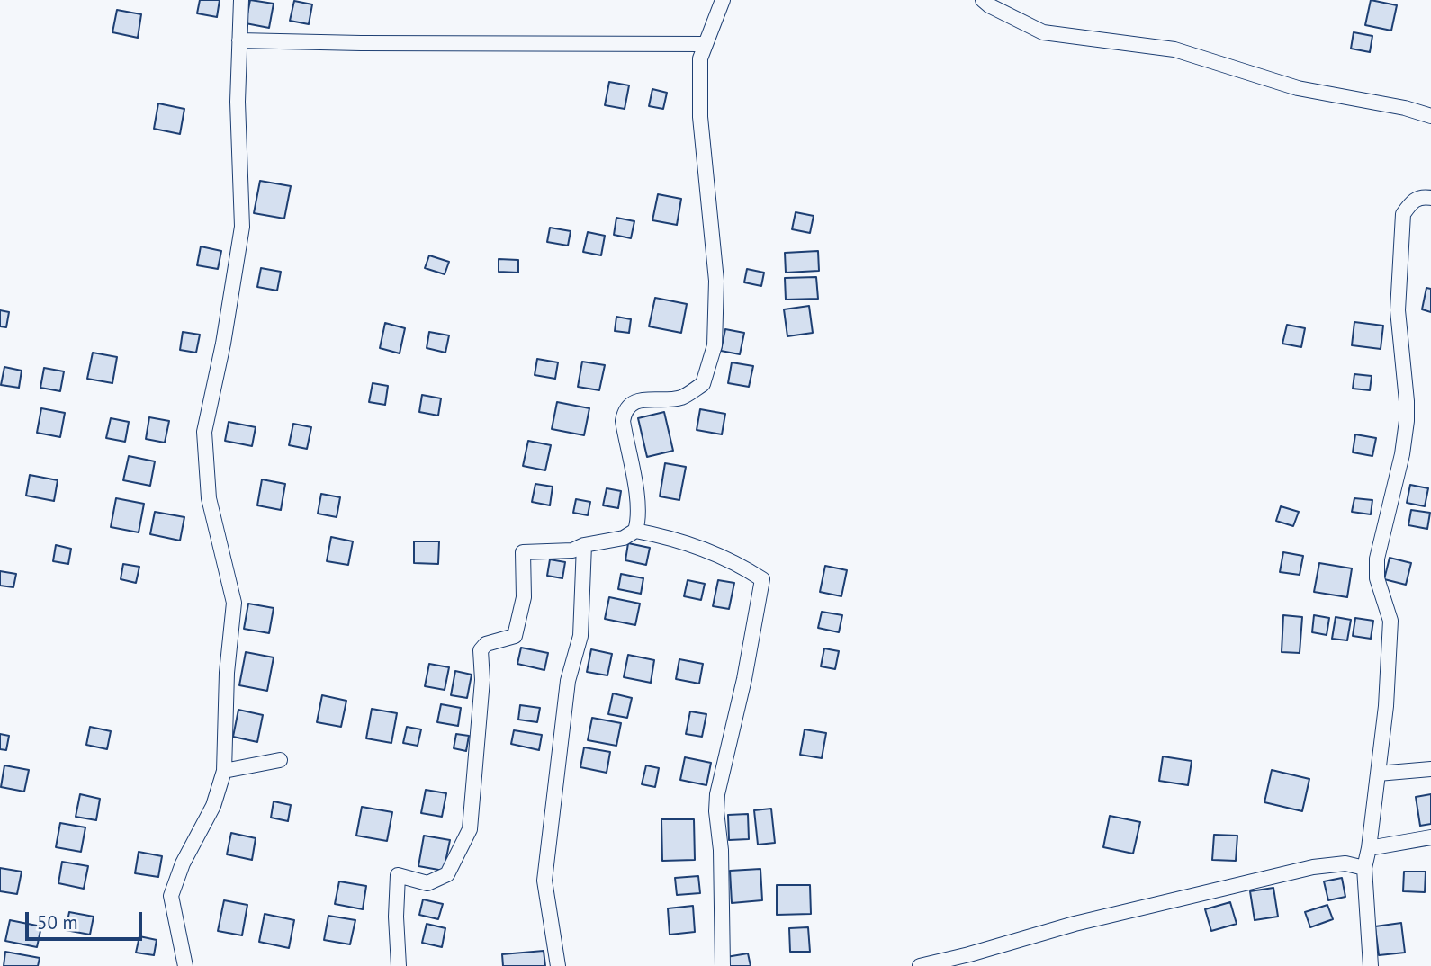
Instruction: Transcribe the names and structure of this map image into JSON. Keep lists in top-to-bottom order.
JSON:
{
  "scale_bar": "50 m"
}
